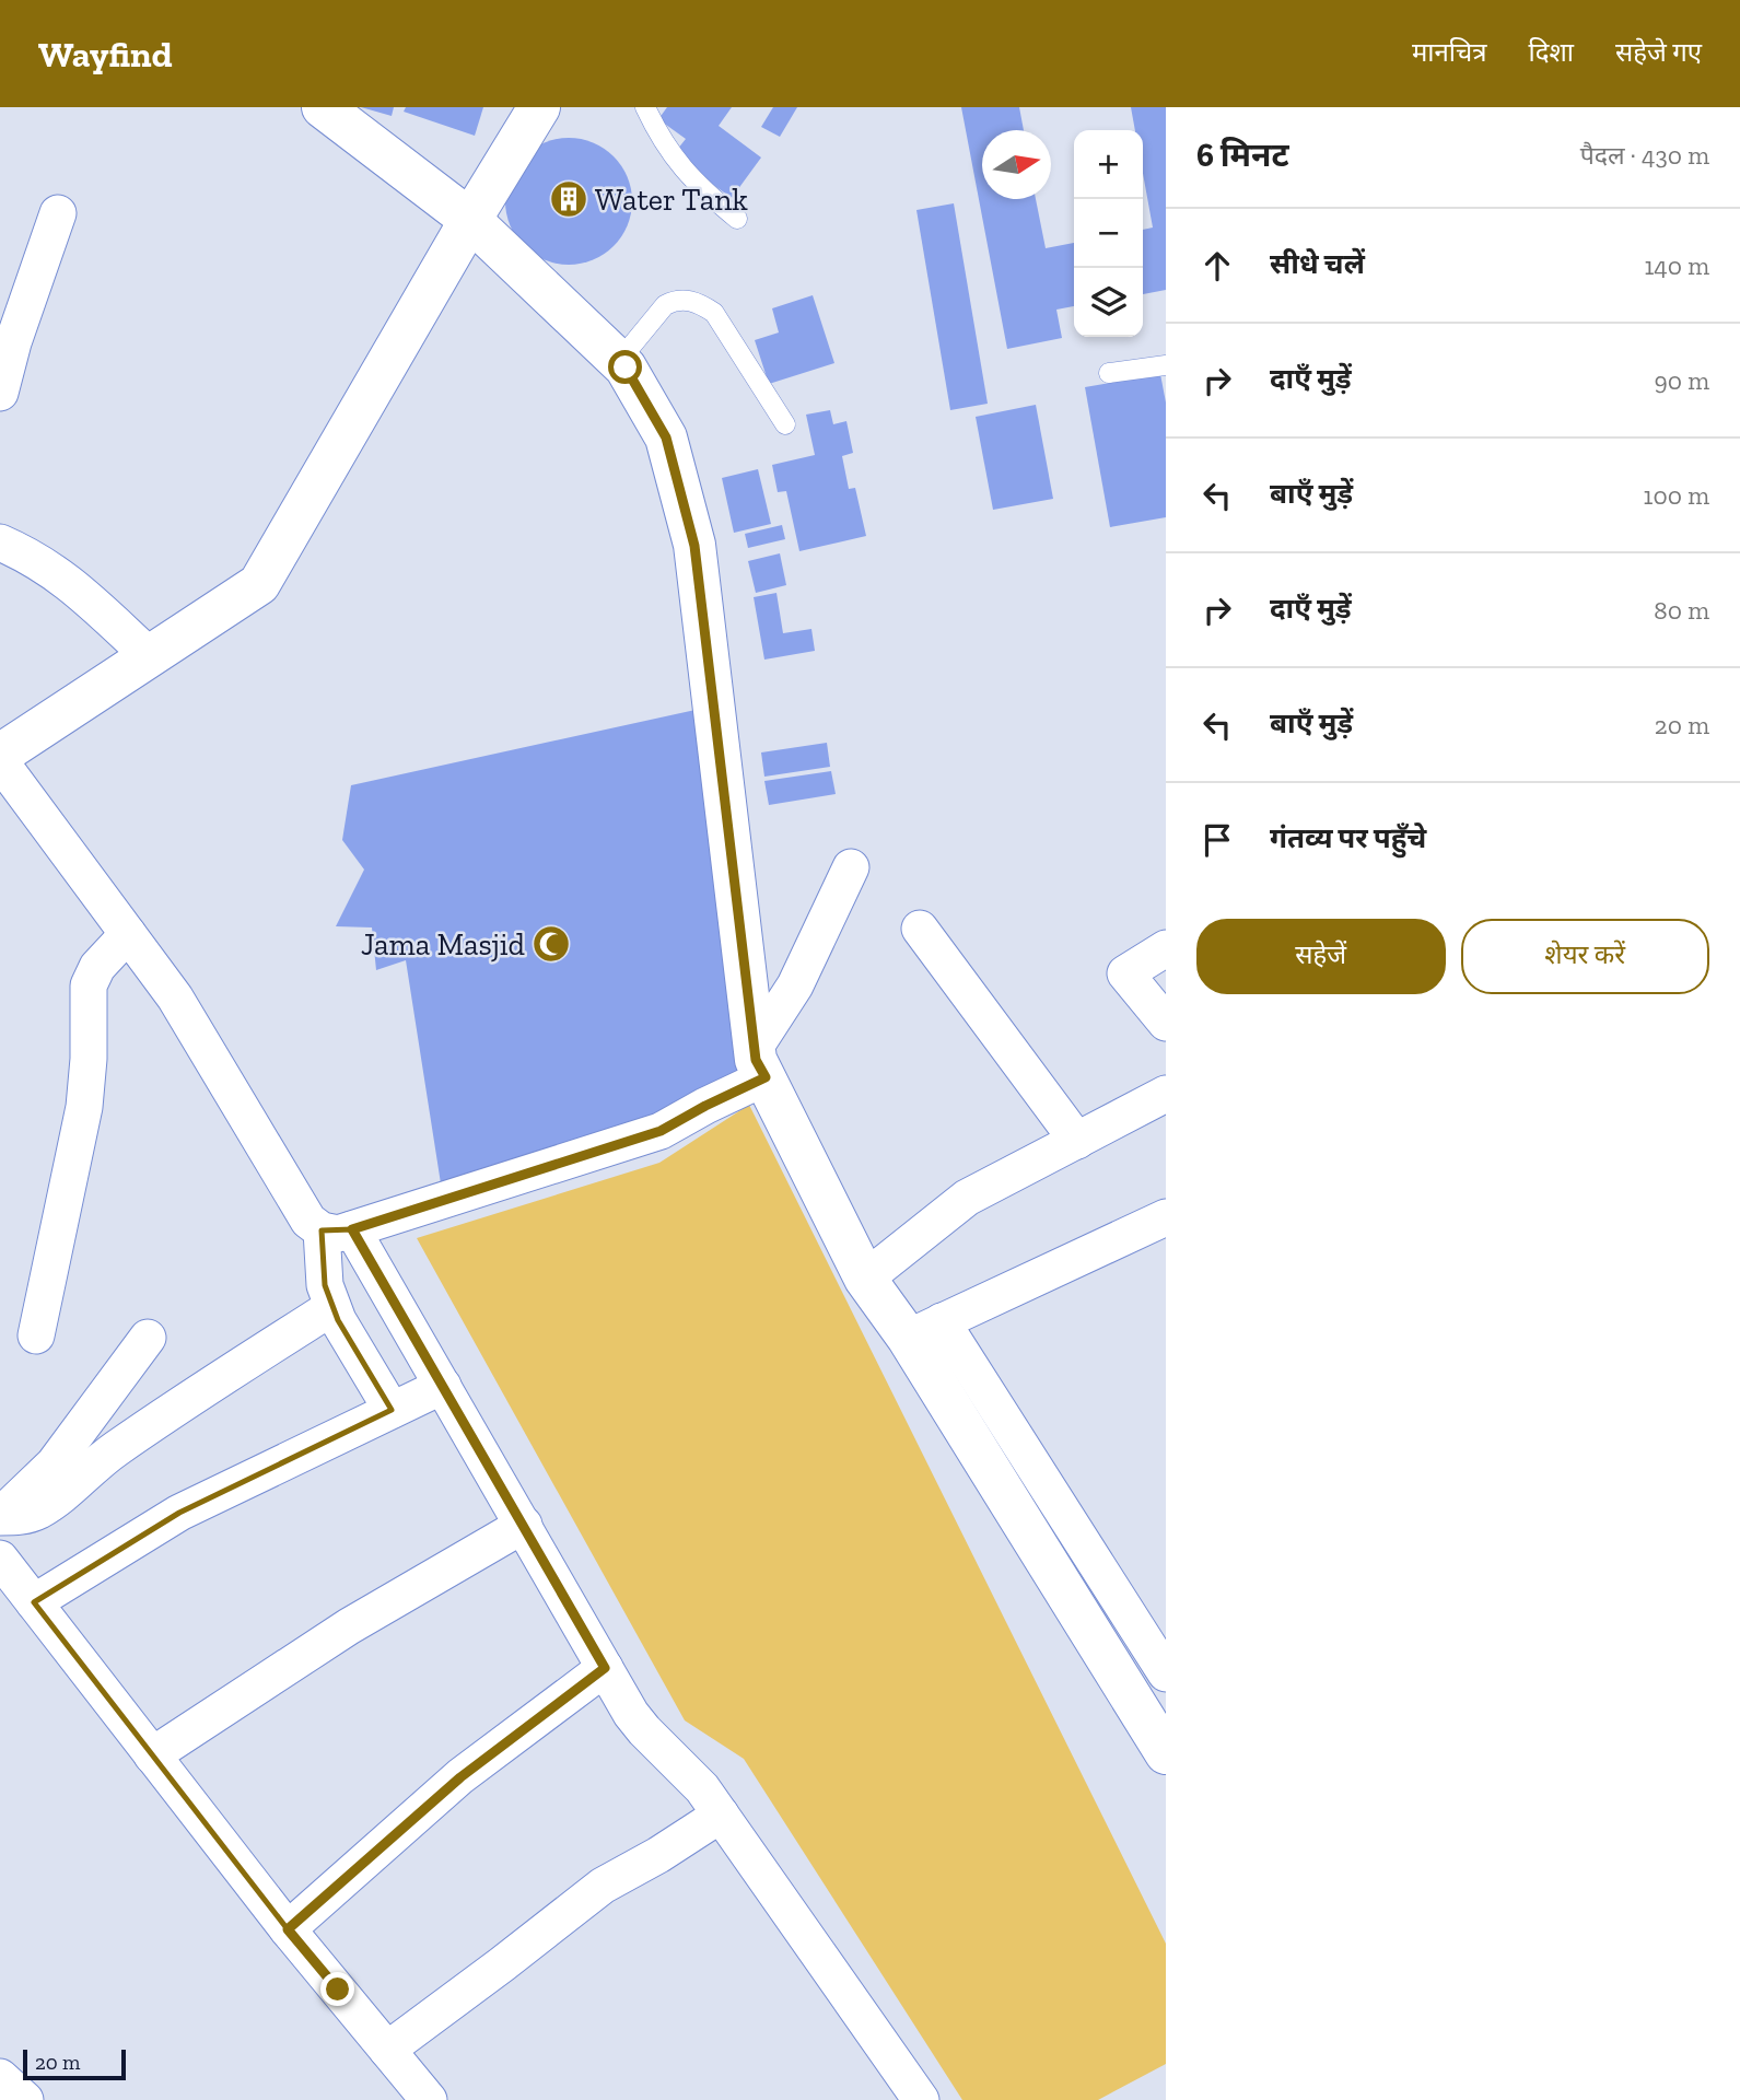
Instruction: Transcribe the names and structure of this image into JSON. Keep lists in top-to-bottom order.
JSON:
{
  "places": {
    "building": ["Water Tank"],
    "mosque": ["Jama Masjid"]
  },
  "scale_bar": "20 m",
  "north": "right",
  "page": {
    "header": "Wayfind",
    "nav": ["मानचित्र", "दिशा", "सहेजे गए"],
    "heading": ["6 मिनट", "पैदल · 430 m"],
    "map_buttons": ["+", "−"],
    "list": [
      ["सीधे चलें", "140 m"],
      ["दाएँ मुड़ें", "90 m"],
      ["बाएँ मुड़ें", "100 m"],
      ["दाएँ मुड़ें", "80 m"],
      ["बाएँ मुड़ें", "20 m"],
      "गंतव्य पर पहुँचे"
    ],
    "buttons": ["सहेजें", "शेयर करें"],
    "scale": "20 m"
  }
}
